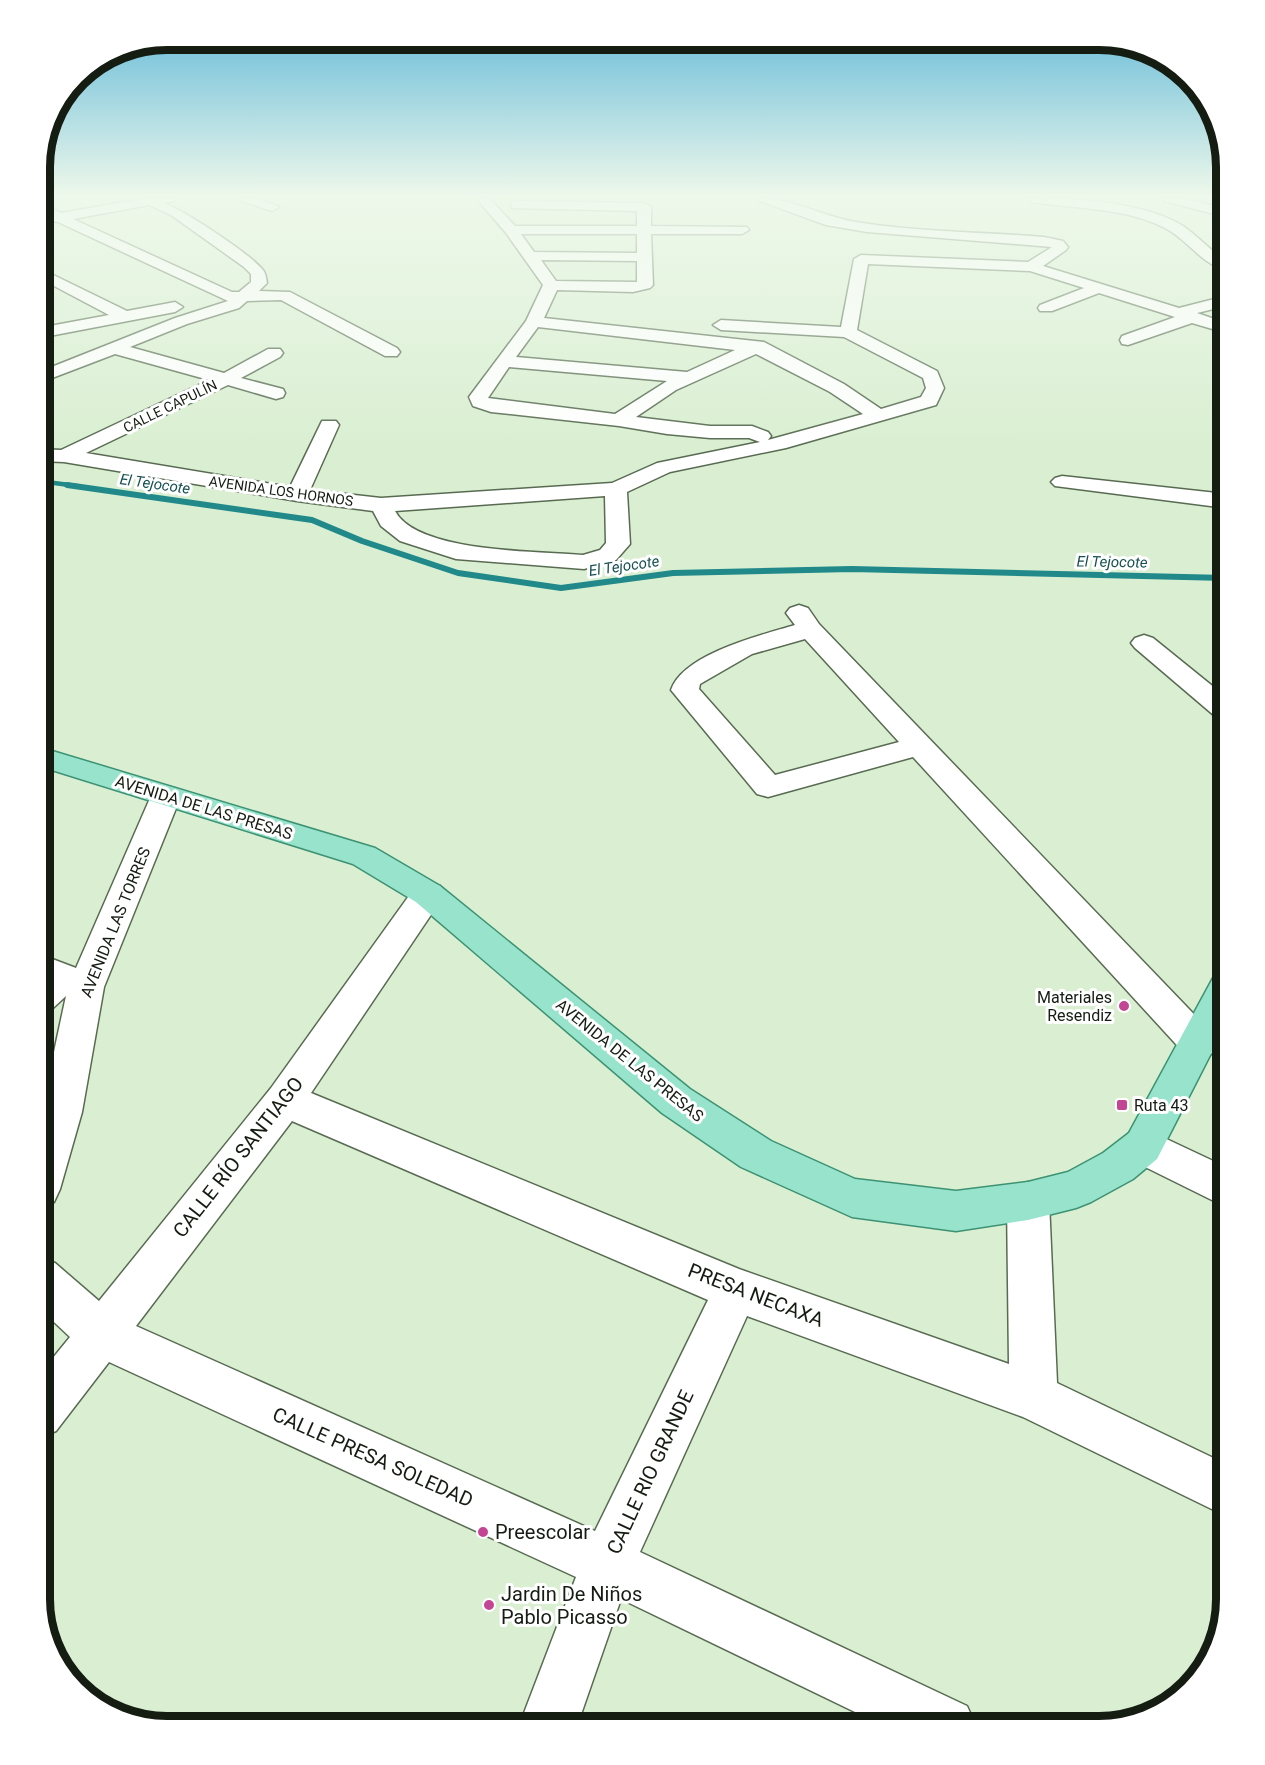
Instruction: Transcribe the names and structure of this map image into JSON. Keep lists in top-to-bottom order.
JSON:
{
  "streets": {
    "main road": ["AVENIDA DE LAS PRESAS"],
    "street": [
      "CALLE CAPULÍN",
      "AVENIDA LOS HORNOS",
      "AVENIDA LAS TORRES",
      "CALLE RÍO SANTIAGO",
      "PRESA NECAXA",
      "CALLE PRESA SOLEDAD",
      "CALLE RIO GRANDE"
    ]
  },
  "crossings": [
    ["CALLE CAPULÍN", "AVENIDA LOS HORNOS"],
    ["AVENIDA DE LAS PRESAS", "AVENIDA LAS TORRES"],
    ["AVENIDA DE LAS PRESAS", "CALLE RÍO SANTIAGO"],
    ["CALLE RÍO SANTIAGO", "PRESA NECAXA"],
    ["CALLE RÍO SANTIAGO", "CALLE PRESA SOLEDAD"],
    ["PRESA NECAXA", "CALLE RIO GRANDE"],
    ["CALLE PRESA SOLEDAD", "CALLE RIO GRANDE"]
  ],
  "water": ["El Tejocote"],
  "places": {
    "other": ["Materiales Resendiz", "Preescolar", "Jardin De Niños Pablo Picasso"],
    "transit": ["Ruta 43"]
  }
}
